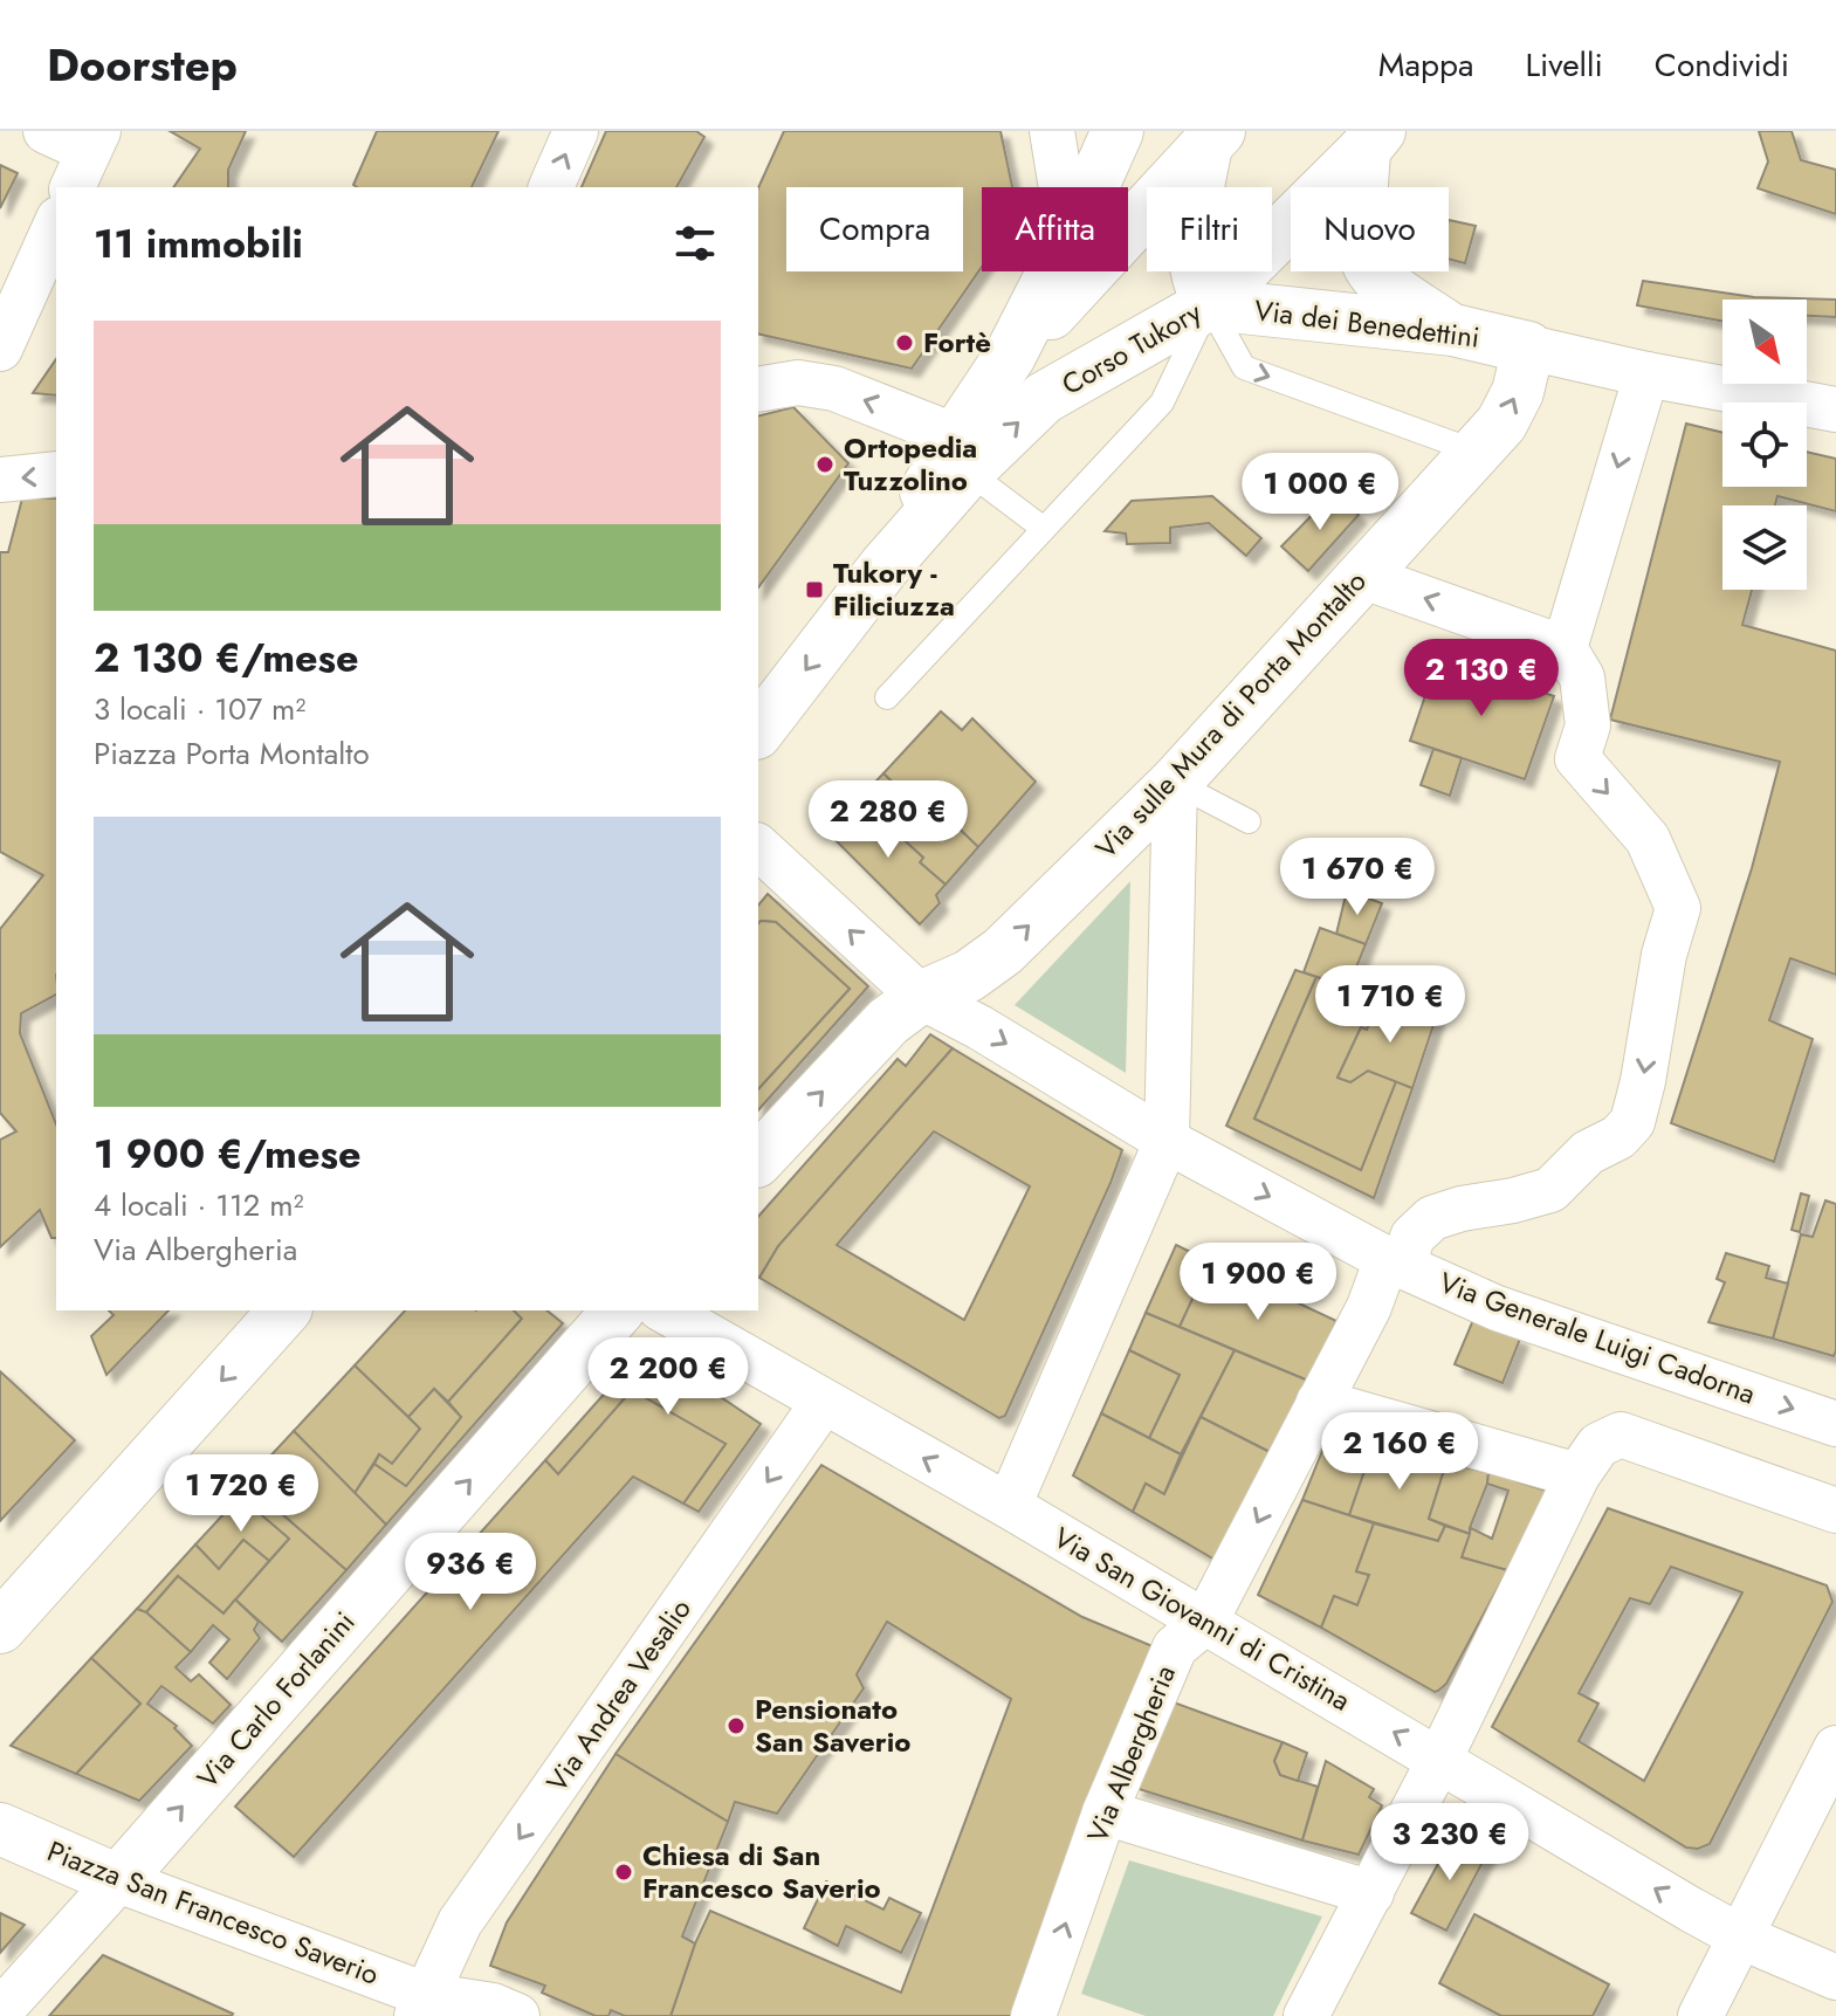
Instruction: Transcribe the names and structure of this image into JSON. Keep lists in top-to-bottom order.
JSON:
{
  "streets": {
    "street": [
      "Via dei Benedettini",
      "Corso Tukory",
      "Via sulle Mura di Porta Montalto",
      "Via Generale Luigi Cadorna",
      "Via San Giovanni di Cristina",
      "Via Andrea Vesalio",
      "Via Carlo Forlanini",
      "Via Albergheria",
      "Piazza San Francesco Saverio"
    ]
  },
  "crossings": [
    ["Via dei Benedettini", "Corso Tukory"],
    ["Via dei Benedettini", "Via sulle Mura di Porta Montalto"],
    ["Via sulle Mura di Porta Montalto", "Via Generale Luigi Cadorna"],
    ["Via Generale Luigi Cadorna", "Via Albergheria"],
    ["Via San Giovanni di Cristina", "Via Andrea Vesalio"],
    ["Via San Giovanni di Cristina", "Via Albergheria"],
    ["Via Andrea Vesalio", "Piazza San Francesco Saverio"],
    ["Via Carlo Forlanini", "Piazza San Francesco Saverio"]
  ],
  "one_way": ["Via Andrea Vesalio"],
  "places": {
    "other": [
      "Fortè",
      "Ortopedia Tuzzolino",
      "Pensionato San Saverio",
      "Chiesa di San Francesco Saverio"
    ],
    "transit": ["Tukory - Filiciuzza"]
  },
  "north": "bottom right",
  "page": {
    "header": "Doorstep",
    "nav": ["Mappa", "Livelli", "Condividi"],
    "chip": [
      "Compra",
      "Affitta",
      "Filtri",
      "Nuovo"
    ],
    "heading": "11 immobili",
    "list": [
      {
        "name": "2 130 €/mese",
        "note": "3 locali · 107 m² · Piazza Porta Montalto"
      },
      {
        "name": "1 900 €/mese",
        "note": "4 locali · 112 m² · Via Albergheria"
      }
    ],
    "price": [
      "1 000 €",
      "2 130 €",
      "2 280 €",
      "1 670 €",
      "1 710 €",
      "1 900 €",
      "2 200 €",
      "2 160 €",
      "1 720 €",
      "936 €",
      "3 230 €"
    ]
  }
}
